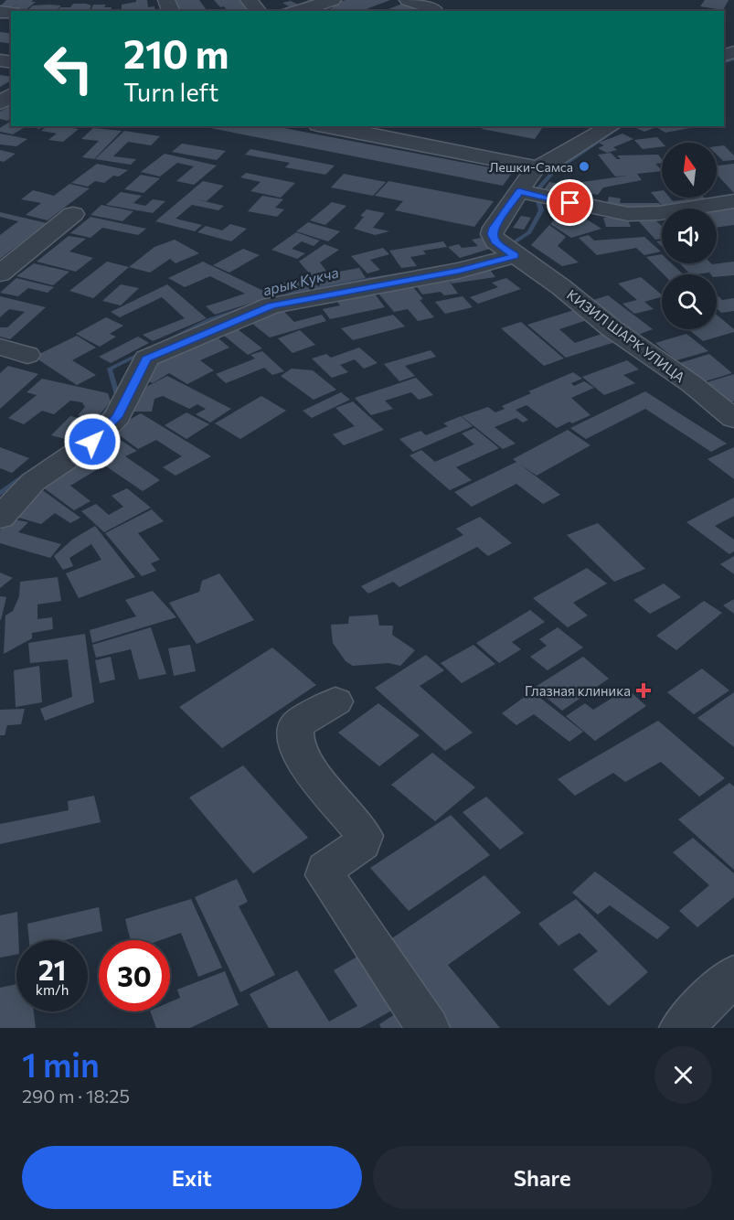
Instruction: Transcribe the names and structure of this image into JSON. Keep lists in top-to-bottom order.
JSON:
{
  "streets": {
    "street": ["КИЗИЛ ШАРК УЛИЦА"]
  },
  "water": ["арык Кукча"],
  "places": {
    "other": ["Лешки-Самса"],
    "health": ["Глазная клиника"]
  },
  "north": "top",
  "page": {
    "turn": ["210 m", "Turn left"],
    "speed": "21 km/h",
    "limit": "30",
    "heading": ["1 min", "290 m · 18:25"],
    "buttons": ["Exit", "Share"]
  }
}
